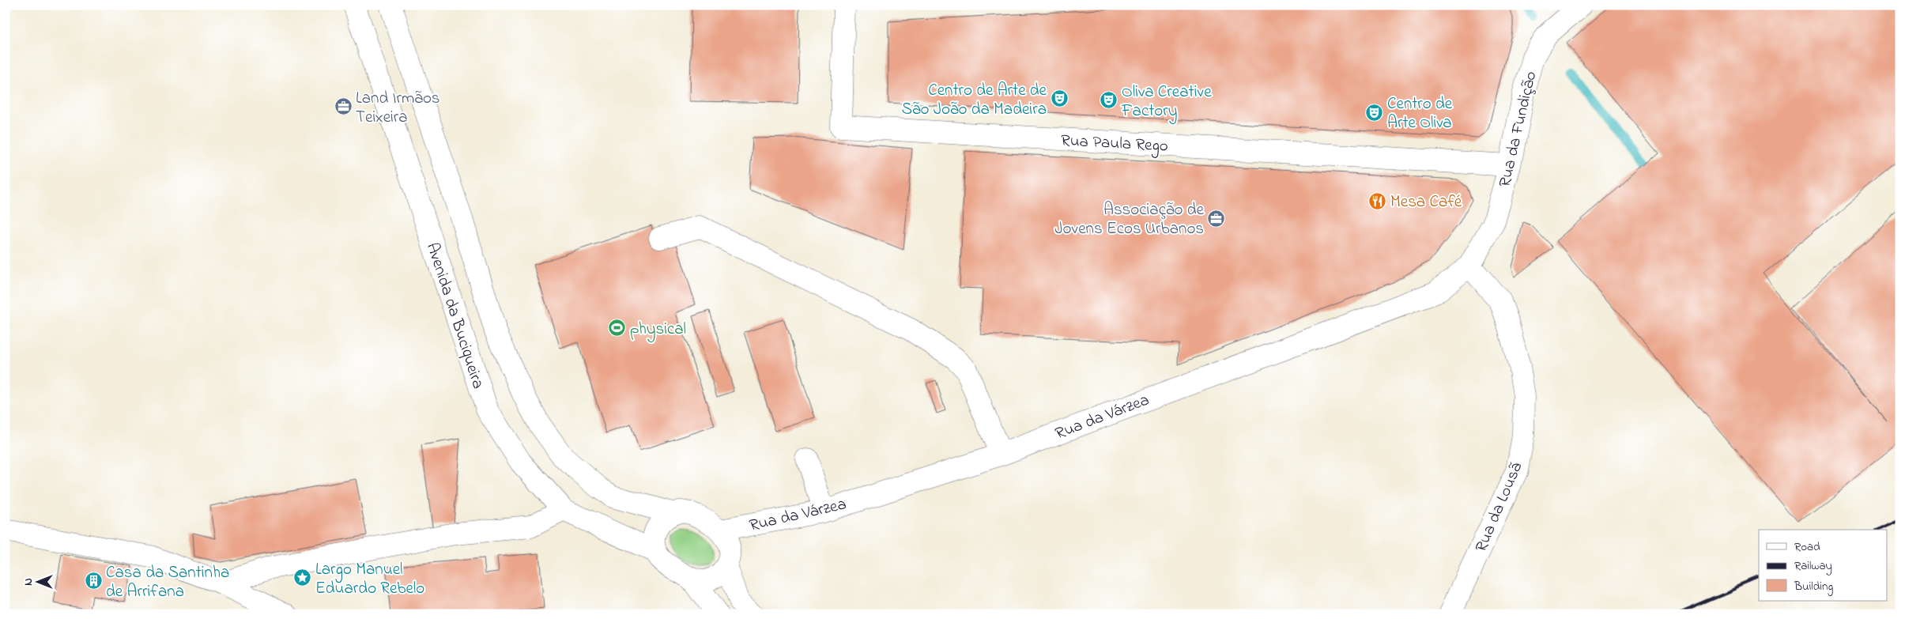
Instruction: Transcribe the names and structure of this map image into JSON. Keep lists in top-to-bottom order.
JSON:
{
  "streets": {
    "street": [
      "Rua da Fundição",
      "Rua Paula Rego",
      "Avenida da Buciqueira",
      "Rua da Várzea",
      "Rua da Lousã"
    ]
  },
  "crossings": [
    ["Rua da Fundição", "Rua Paula Rego"],
    ["Rua da Fundição", "Rua da Várzea"],
    ["Rua da Fundição", "Rua da Lousã"],
    ["Avenida da Buciqueira", "Rua da Várzea"],
    ["Rua da Várzea", "Rua da Lousã"]
  ],
  "places": {
    "theatre": ["Centro de Arte de São João da Madeira", "Oliva Creative Factory", "Centro de Arte Oliva"],
    "office": ["Land Irmãos Teixeira", "Associação de Jovens Ecos Urbanos"],
    "restaurant": ["Mesa Café"],
    "sports": ["physical"],
    "place": ["Largo Manuel Eduardo Rebelo"],
    "building": ["Casa da Santinha de Arrifana"]
  },
  "legend": ["Road", "Railway", "Building"],
  "north": "left"
}
